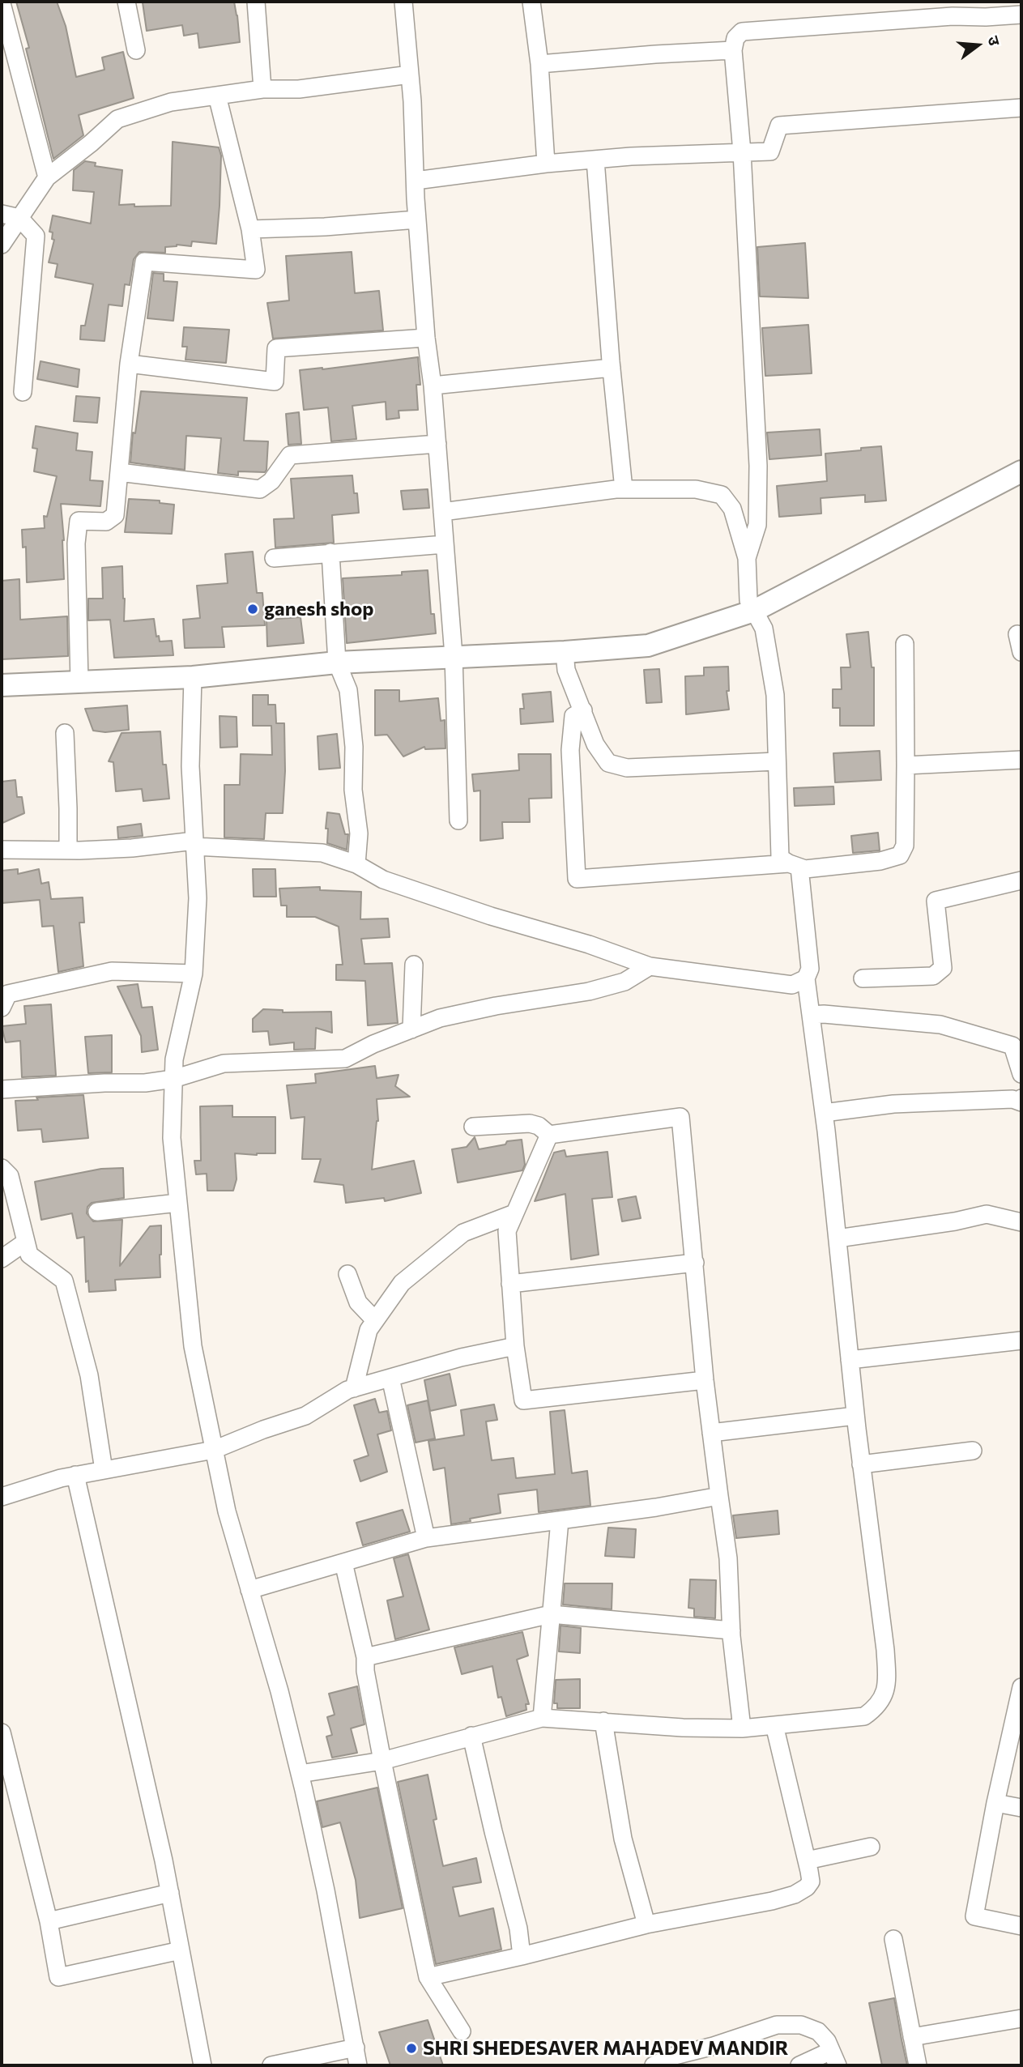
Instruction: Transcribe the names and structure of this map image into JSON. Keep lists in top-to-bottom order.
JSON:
{
  "places": ["ganesh shop", "SHRI SHEDESAVER MAHADEV MANDIR"],
  "north": "right"
}
